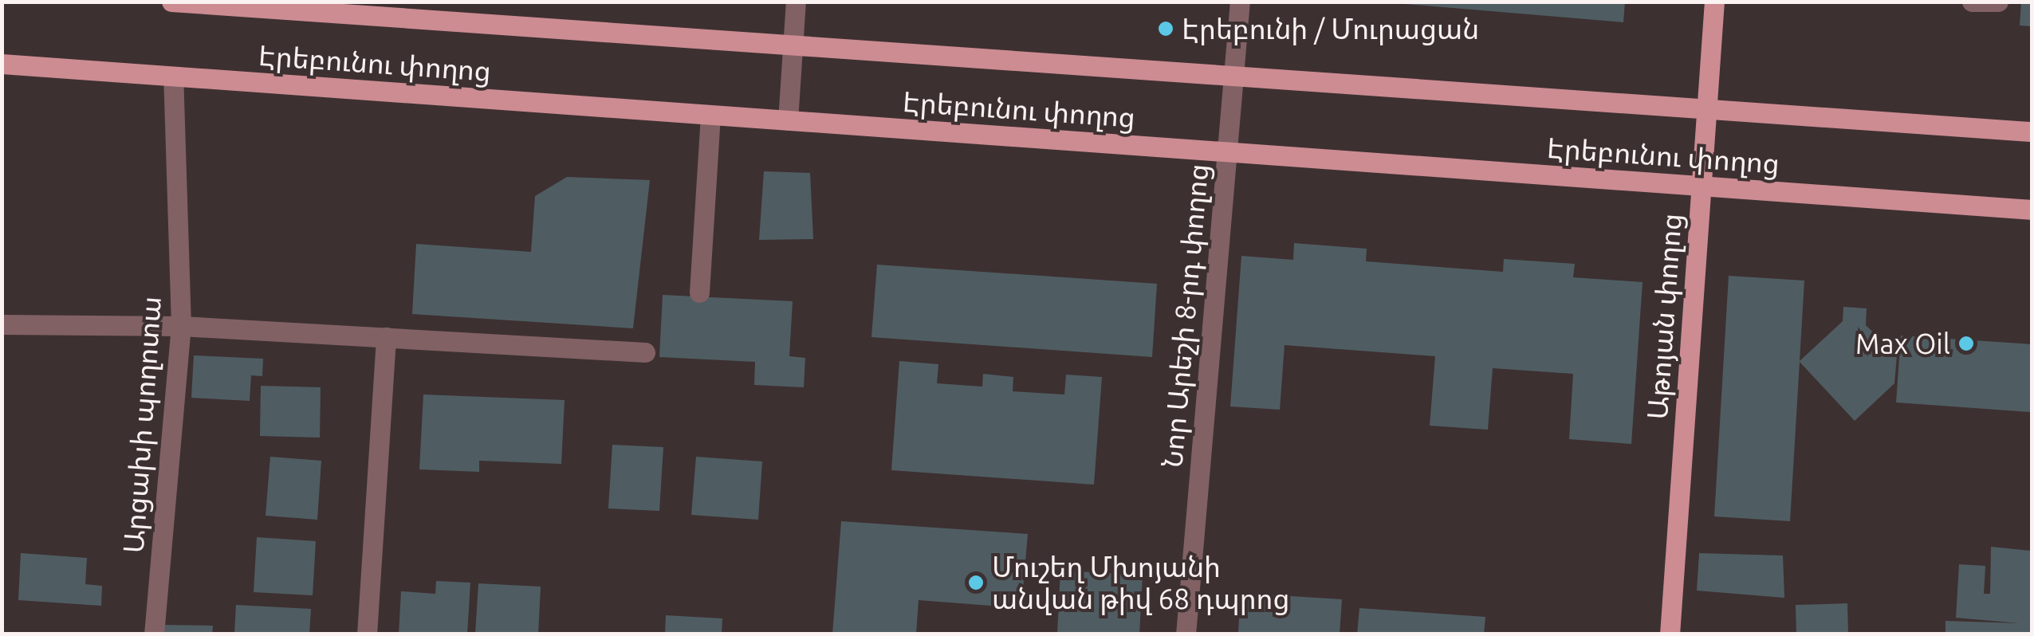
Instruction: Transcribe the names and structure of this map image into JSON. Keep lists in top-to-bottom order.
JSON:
{
  "streets": {
    "main road": ["Էրեբունու փողոց", "Աթոյան փողոց"],
    "street": ["Նոր Արեշի 8-րդ փողոց", "Արցախի պողոտա"]
  },
  "crossings": [
    ["Էրեբունու փողոց", "Նոր Արեշի 8-րդ փողոց"],
    ["Էրեբունու փողոց", "Աթոյան փողոց"],
    ["Էրեբունու փողոց", "Արցախի պողոտա"]
  ],
  "places": ["Էրեբունի / Մուրացան", "Max Oil", "Մուշեղ Մխոյանի անվան թիվ 68 դպրոց"]
}
